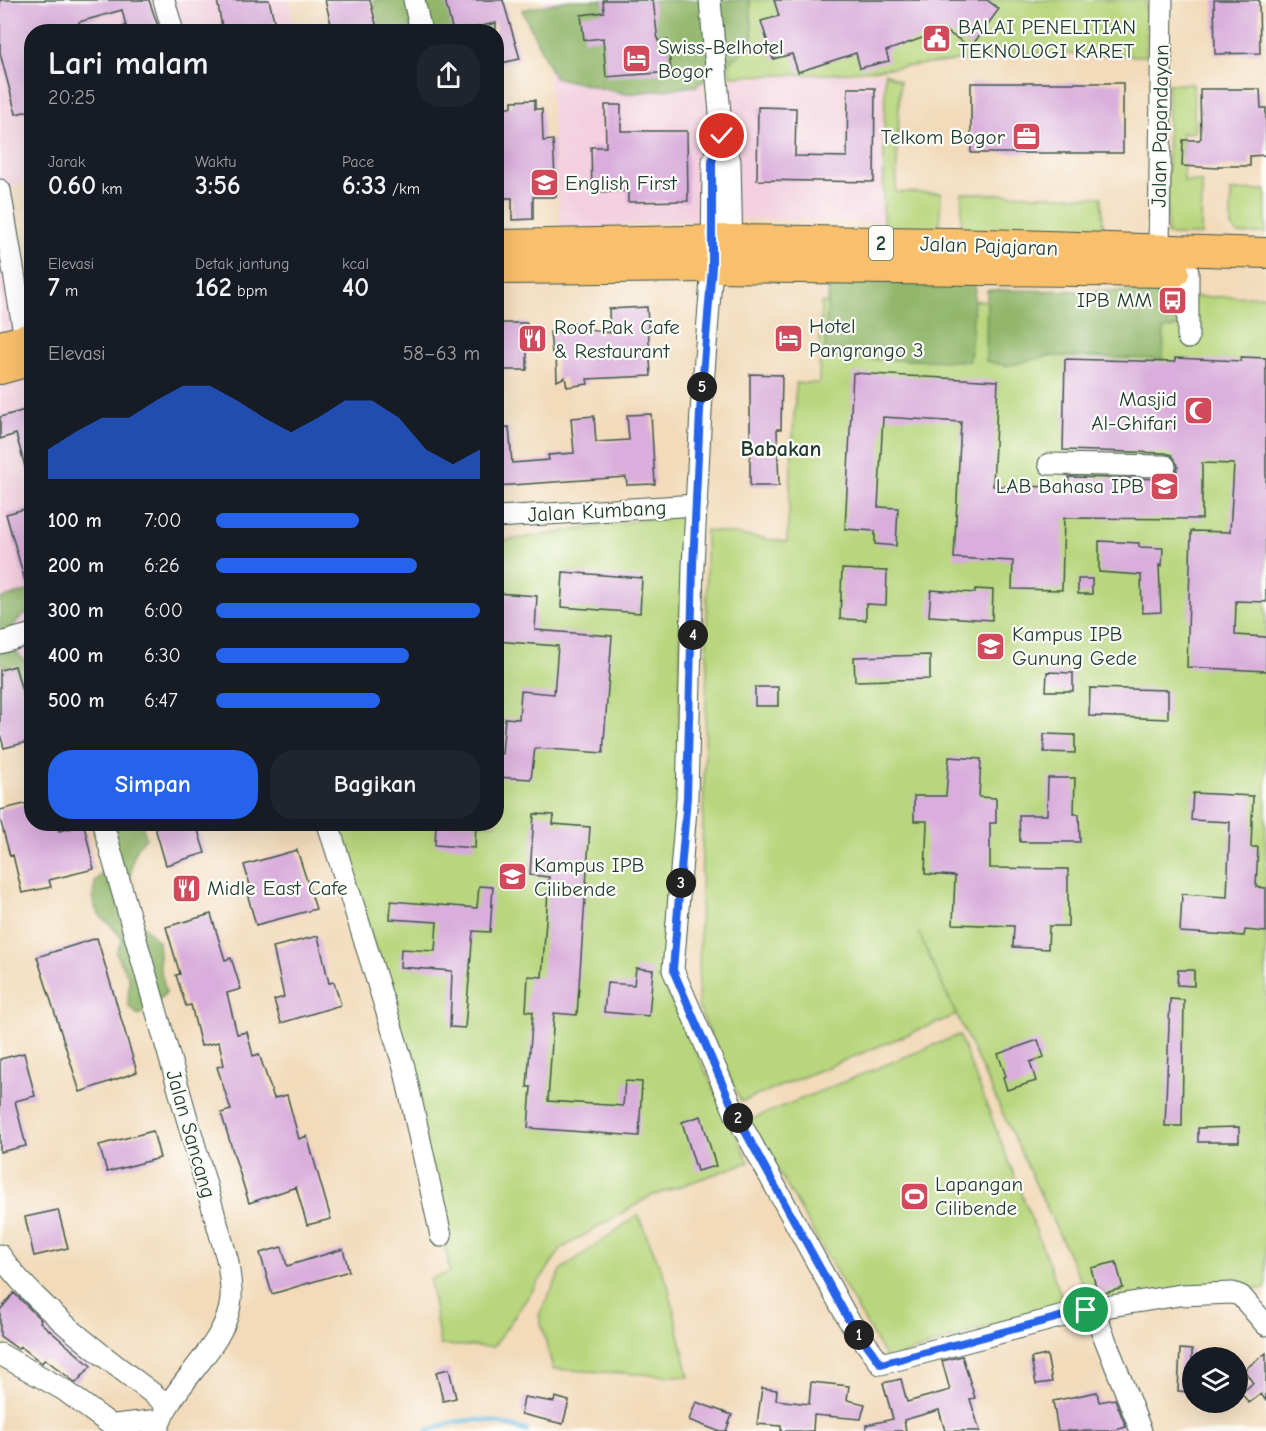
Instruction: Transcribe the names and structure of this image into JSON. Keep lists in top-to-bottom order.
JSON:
{
  "streets": {
    "highway": ["2", "Jalan Pajajaran"],
    "street": ["Jalan Papandayan", "Jalan Kumbang", "Jalan Sancang"]
  },
  "crossings": [
    ["Jalan Papandayan", "Jalan Pajajaran"]
  ],
  "districts": ["Babakan"],
  "places": {
    "public building": ["BALAI PENELITIAN TEKNOLOGI KARET"],
    "hotel": ["Swiss-Belhotel Bogor", "Hotel Pangrango 3"],
    "office": ["Telkom Bogor"],
    "school or university": [
      "English First",
      "LAB Bahasa IPB",
      "Kampus IPB Gunung Gede",
      "Kampus IPB Cilibende"
    ],
    "bus stop": ["IPB MM"],
    "restaurant": ["Roof Pak Cafe & Restaurant", "Midle East Cafe"],
    "mosque": ["Masjid Al-Ghifari"],
    "sports": ["Lapangan Cilibende"]
  },
  "page": {
    "heading": ["Lari malam", "20:25"],
    "stats": [
      ["Jarak", "0.60 km"],
      ["Waktu", "3:56"],
      ["Pace", "6:33 /km"],
      ["Elevasi", "7 m"],
      ["Detak jantung", "162 bpm"],
      ["kcal", "40"]
    ],
    "chart": ["Elevasi", "58–63 m"],
    "pins": [
      "5",
      "4",
      "3",
      "2",
      "1"
    ],
    "list": [
      {
        "name": "100 m",
        "note": "7:00"
      },
      {
        "name": "200 m",
        "note": "6:26"
      },
      {
        "name": "300 m",
        "note": "6:00"
      },
      {
        "name": "400 m",
        "note": "6:30"
      },
      {
        "name": "500 m",
        "note": "6:47"
      }
    ],
    "buttons": ["Simpan", "Bagikan"]
  }
}
